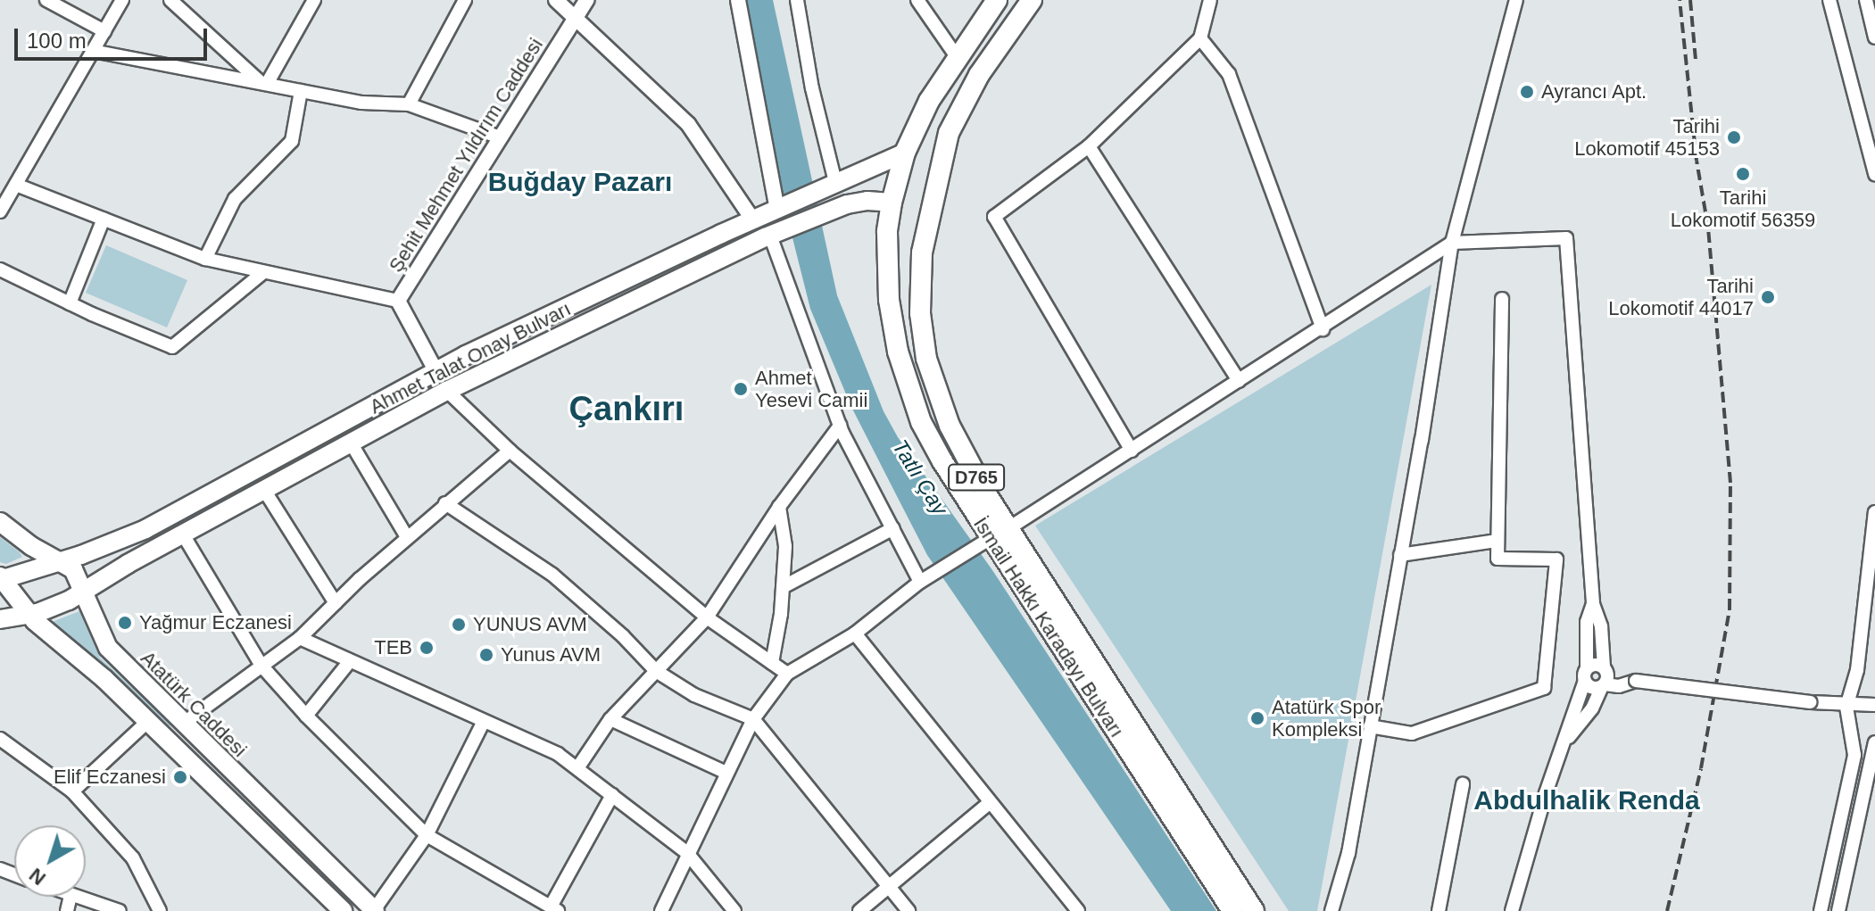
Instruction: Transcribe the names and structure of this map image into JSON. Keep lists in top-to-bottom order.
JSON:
{
  "streets": {
    "highway": ["D765", "İsmail Hakkı Karadayı Bulvarı"],
    "main road": ["Ahmet Talat Onay Bulvarı", "Atatürk Caddesi"],
    "street": ["Şehit Mehmet Yıldırım Caddesi"]
  },
  "crossings": [
    ["Şehit Mehmet Yıldırım Caddesi", "Ahmet Talat Onay Bulvarı"],
    ["Ahmet Talat Onay Bulvarı", "D765"],
    ["Ahmet Talat Onay Bulvarı", "İsmail Hakkı Karadayı Bulvarı"],
    ["Ahmet Talat Onay Bulvarı", "Atatürk Caddesi"],
    ["D765", "İsmail Hakkı Karadayı Bulvarı"]
  ],
  "districts": ["Buğday Pazarı", "Çankırı", "Abdulhalik Renda"],
  "water": ["Tatlı Çay"],
  "places": [
    "Ayrancı Apt.",
    "Tarihi Lokomotif 45153",
    "Tarihi Lokomotif 56359",
    "Tarihi Lokomotif 44017",
    "Ahmet Yesevi Camii",
    "Yağmur Eczanesi",
    "YUNUS AVM",
    "TEB",
    "Yunus AVM",
    "Atatürk Spor Kompleksi",
    "Elif Eczanesi"
  ],
  "scale_bar": "100 m",
  "north": "bottom left"
}
